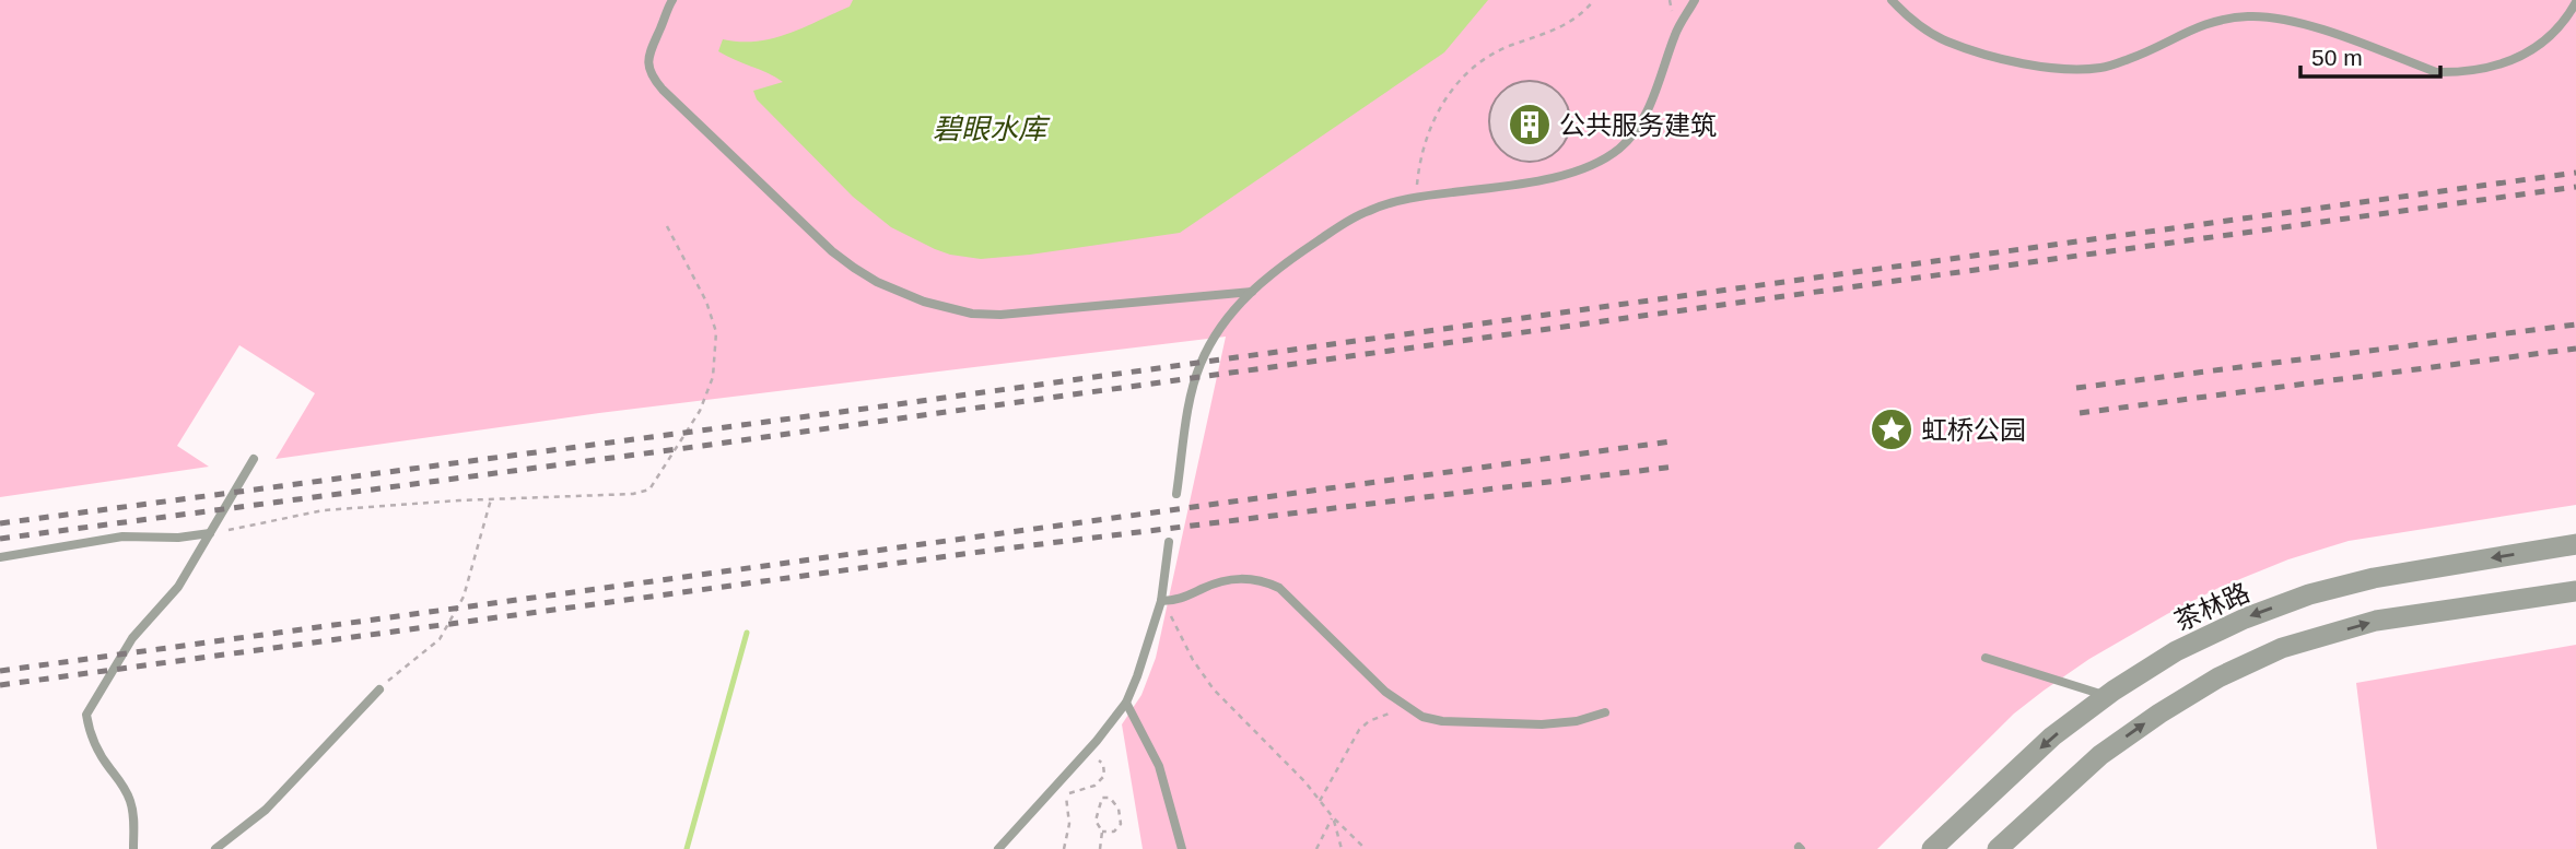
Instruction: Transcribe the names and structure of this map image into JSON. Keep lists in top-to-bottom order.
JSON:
{
  "streets": {
    "street": ["茶林路"]
  },
  "water": ["碧眼水库"],
  "places": {
    "building": ["公共服务建筑"],
    "place": ["虹桥公园"]
  },
  "scale_bar": "50 m"
}
